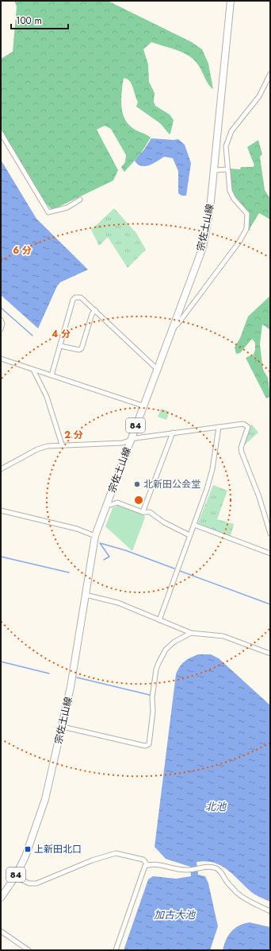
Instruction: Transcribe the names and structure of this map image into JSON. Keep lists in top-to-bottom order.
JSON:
{
  "streets": {
    "main road": ["宗佐土山線", "84"]
  },
  "water": ["北池", "加古大池"],
  "places": {
    "other": ["北新田公会堂"],
    "transit": ["上新田北口"]
  },
  "scale_bar": "100 m",
  "rings": ["6 分", "4 分", "2 分"]
}
